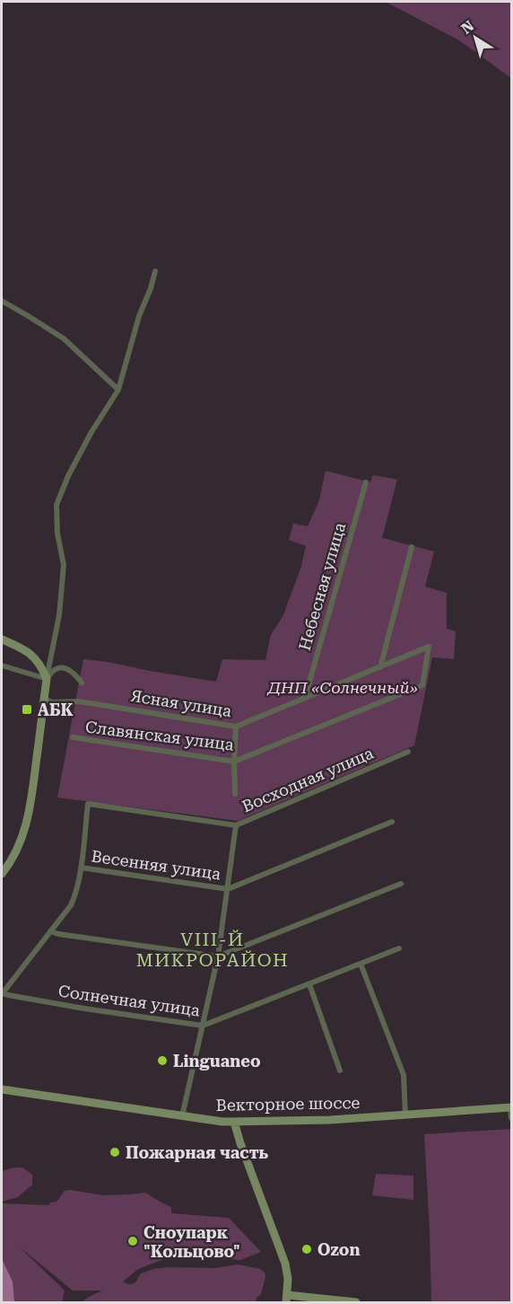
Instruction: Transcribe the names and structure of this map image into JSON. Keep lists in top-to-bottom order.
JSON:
{
  "streets": {
    "main road": ["Векторное шоссе"],
    "street": [
      "Небесная улица",
      "Ясная улица",
      "Славянская улица",
      "Восходная улица",
      "Весенняя улица",
      "Солнечная улица"
    ]
  },
  "crossings": [
    ["Небесная улица", "Ясная улица"],
    ["Ясная улица", "Славянская улица"],
    ["Восходная улица", "Весенняя улица"]
  ],
  "districts": ["VIII-Й МИКРОРАЙОН"],
  "parks": ["ДНП «Солнечный»"],
  "places": {
    "transit": ["АБК"],
    "other": [
      "Linguaneo",
      "Пожарная часть",
      "Сноупарк \"Кольцово\"",
      "Ozon"
    ]
  },
  "north": "top left"
}
